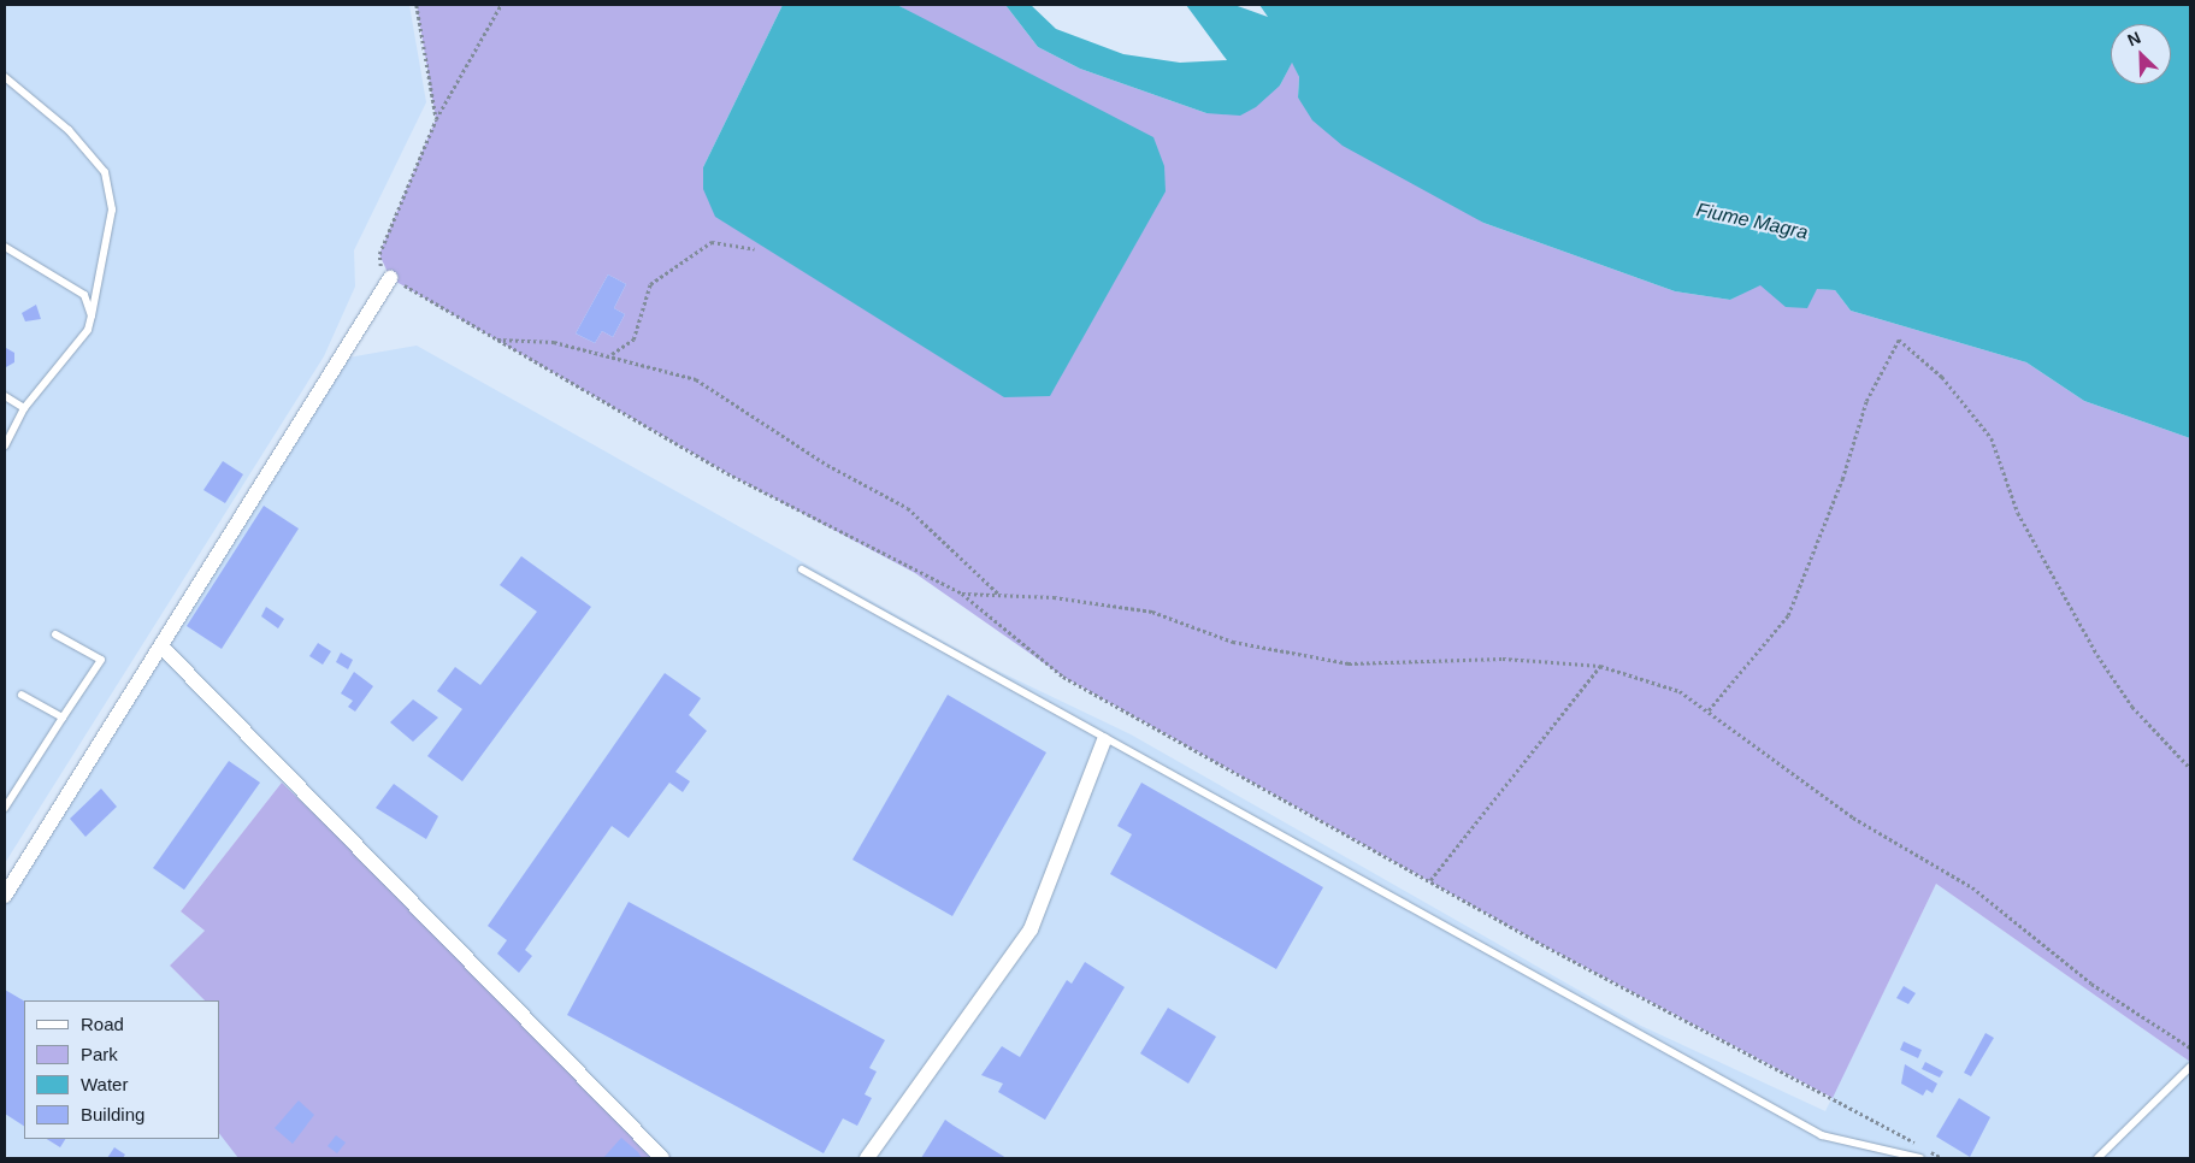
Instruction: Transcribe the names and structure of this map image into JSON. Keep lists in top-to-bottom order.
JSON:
{
  "water": ["Fiume Magra"],
  "legend": [
    "Road",
    "Park",
    "Water",
    "Building"
  ],
  "north": "top left"
}
